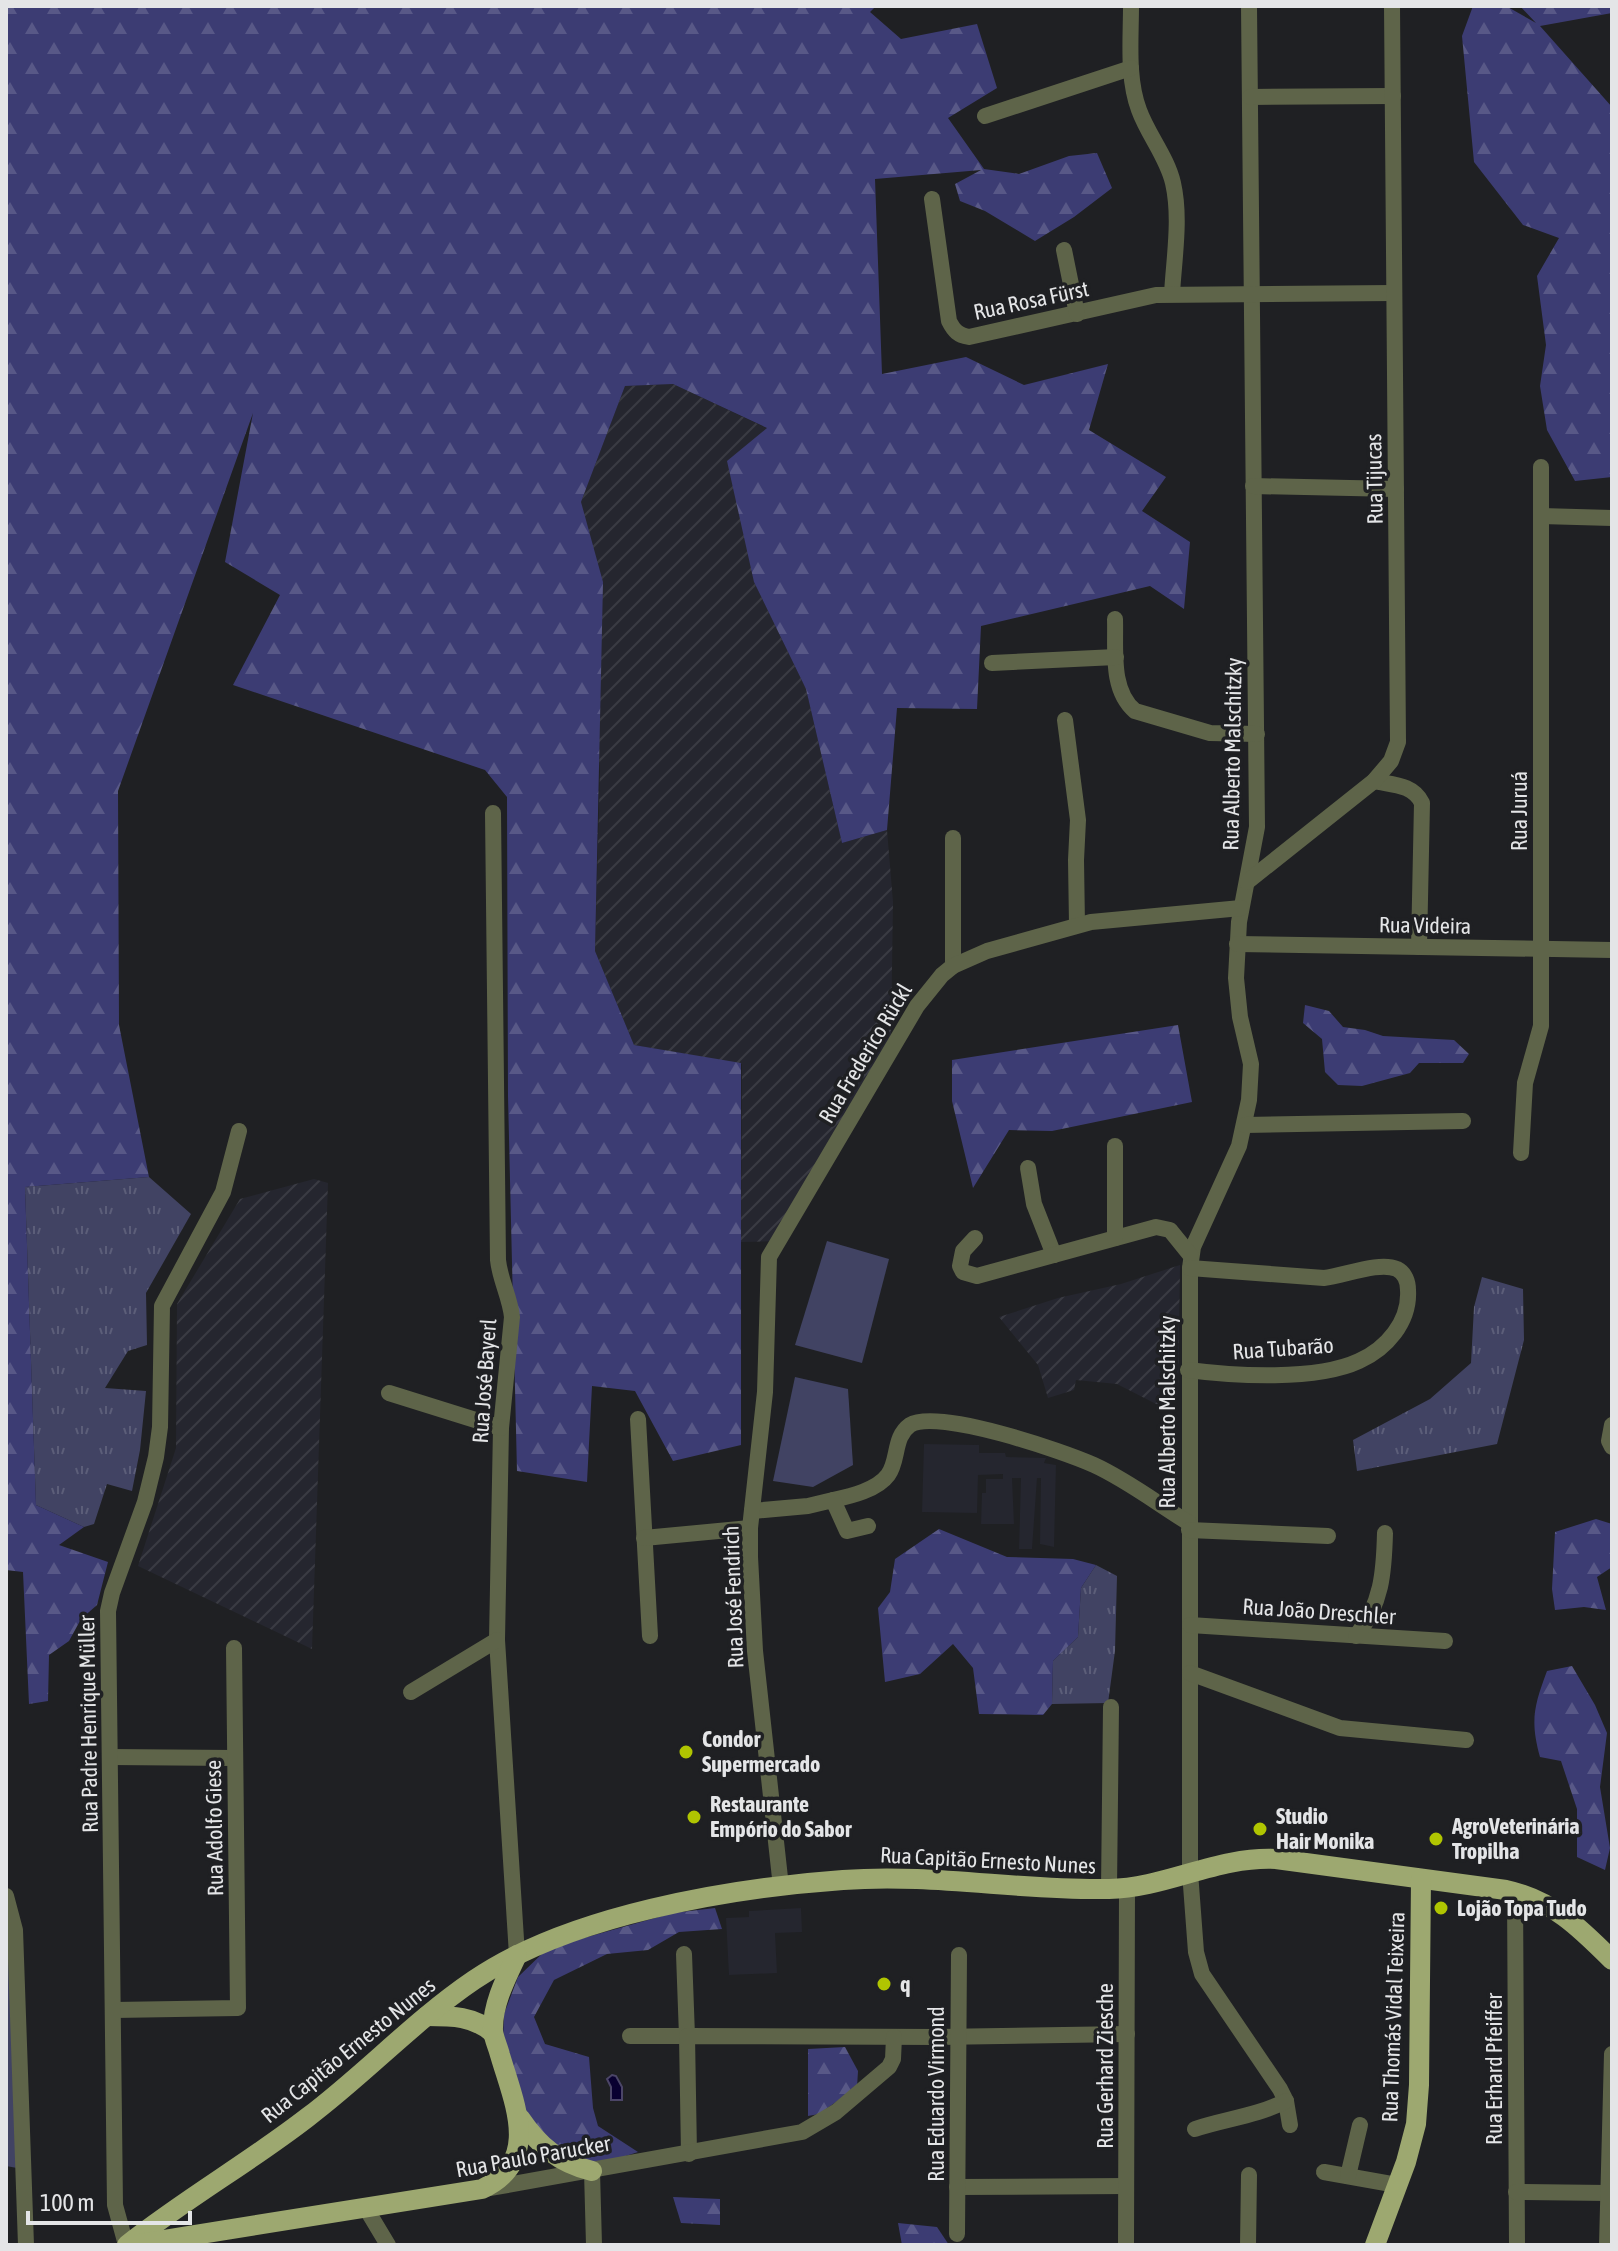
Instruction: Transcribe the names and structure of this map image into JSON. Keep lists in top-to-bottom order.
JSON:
{
  "streets": {
    "main road": ["Rua Capitão Ernesto Nunes", "Rua Thomás Vidal Teixeira", "Rua Paulo Parucker"],
    "street": [
      "Rua Rosa Fürst",
      "Rua Tijucas",
      "Rua Alberto Malschitzky",
      "Rua Juruá",
      "Rua Videira",
      "Rua Frederico Rückl",
      "Rua Tubarão",
      "Rua José Bayerl",
      "Rua José Fendrich",
      "Rua João Dreschler",
      "Rua Padre Henrique Müller",
      "Rua Adolfo Giese",
      "Rua Gerhard Ziesche",
      "Rua Erhard Pfeiffer",
      "Rua Eduardo Virmond"
    ]
  },
  "crossings": [
    ["Rua Rosa Fürst", "Rua Tijucas"],
    ["Rua Rosa Fürst", "Rua Alberto Malschitzky"],
    ["Rua Tijucas", "Rua Alberto Malschitzky"],
    ["Rua Alberto Malschitzky", "Rua Videira"],
    ["Rua Alberto Malschitzky", "Rua Frederico Rückl"],
    ["Rua Alberto Malschitzky", "Rua Tubarão"],
    ["Rua Alberto Malschitzky", "Rua João Dreschler"],
    ["Rua Alberto Malschitzky", "Rua Capitão Ernesto Nunes"],
    ["Rua Juruá", "Rua Videira"],
    ["Rua Frederico Rückl", "Rua José Fendrich"],
    ["Rua José Bayerl", "Rua Capitão Ernesto Nunes"],
    ["Rua José Fendrich", "Rua Capitão Ernesto Nunes"],
    ["Rua Padre Henrique Müller", "Rua Adolfo Giese"],
    ["Rua Padre Henrique Müller", "Rua Capitão Ernesto Nunes"],
    ["Rua Capitão Ernesto Nunes", "Rua Thomás Vidal Teixeira"],
    ["Rua Capitão Ernesto Nunes", "Rua Gerhard Ziesche"],
    ["Rua Capitão Ernesto Nunes", "Rua Erhard Pfeiffer"]
  ],
  "places": [
    "Condor Supermercado",
    "Restaurante Empório do Sabor",
    "Studio Hair Monika",
    "AgroVeterinária Tropilha",
    "Lojão Topa Tudo",
    "q"
  ],
  "scale_bar": "100 m"
}
